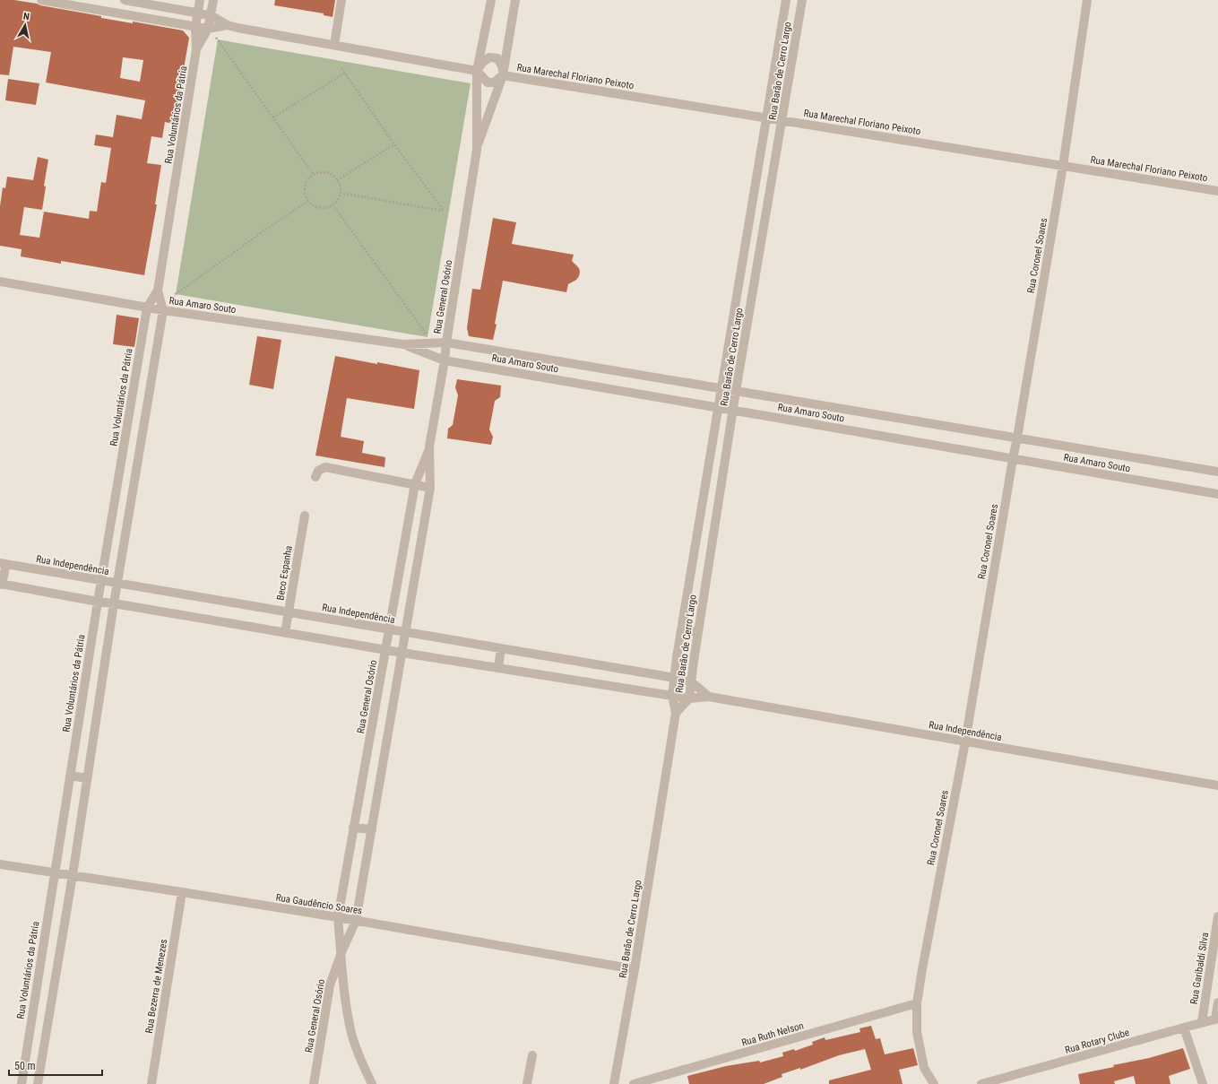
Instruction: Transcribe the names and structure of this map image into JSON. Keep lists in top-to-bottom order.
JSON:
{
  "streets": {
    "street": [
      "Rua Barão de Cerro Largo",
      "Rua Marechal Floriano Peixoto",
      "Rua Voluntários da Pátria",
      "Rua Coronel Soares",
      "Rua General Osório",
      "Rua Amaro Souto",
      "Rua Independência",
      "Beco Espanha",
      "Rua Gaudêncio Soares",
      "Rua Garibaldi Silva",
      "Rua Bezerra de Menezes",
      "Rua Ruth Nelson",
      "Rua Rotary Clube"
    ]
  },
  "crossings": [
    ["Rua Barão de Cerro Largo", "Rua Marechal Floriano Peixoto"],
    ["Rua Barão de Cerro Largo", "Rua Amaro Souto"],
    ["Rua Barão de Cerro Largo", "Rua Independência"],
    ["Rua Barão de Cerro Largo", "Rua Gaudêncio Soares"],
    ["Rua Marechal Floriano Peixoto", "Rua Coronel Soares"],
    ["Rua Marechal Floriano Peixoto", "Rua General Osório"],
    ["Rua Voluntários da Pátria", "Rua Amaro Souto"],
    ["Rua Voluntários da Pátria", "Rua Independência"],
    ["Rua Voluntários da Pátria", "Rua Gaudêncio Soares"],
    ["Rua Coronel Soares", "Rua Amaro Souto"],
    ["Rua Coronel Soares", "Rua Independência"],
    ["Rua Coronel Soares", "Rua Ruth Nelson"],
    ["Rua General Osório", "Rua Amaro Souto"],
    ["Rua General Osório", "Rua Independência"],
    ["Rua General Osório", "Rua Gaudêncio Soares"],
    ["Rua Independência", "Beco Espanha"],
    ["Rua Gaudêncio Soares", "Rua Bezerra de Menezes"],
    ["Rua Garibaldi Silva", "Rua Rotary Clube"]
  ],
  "scale_bar": "50 m",
  "north": "top"
}
